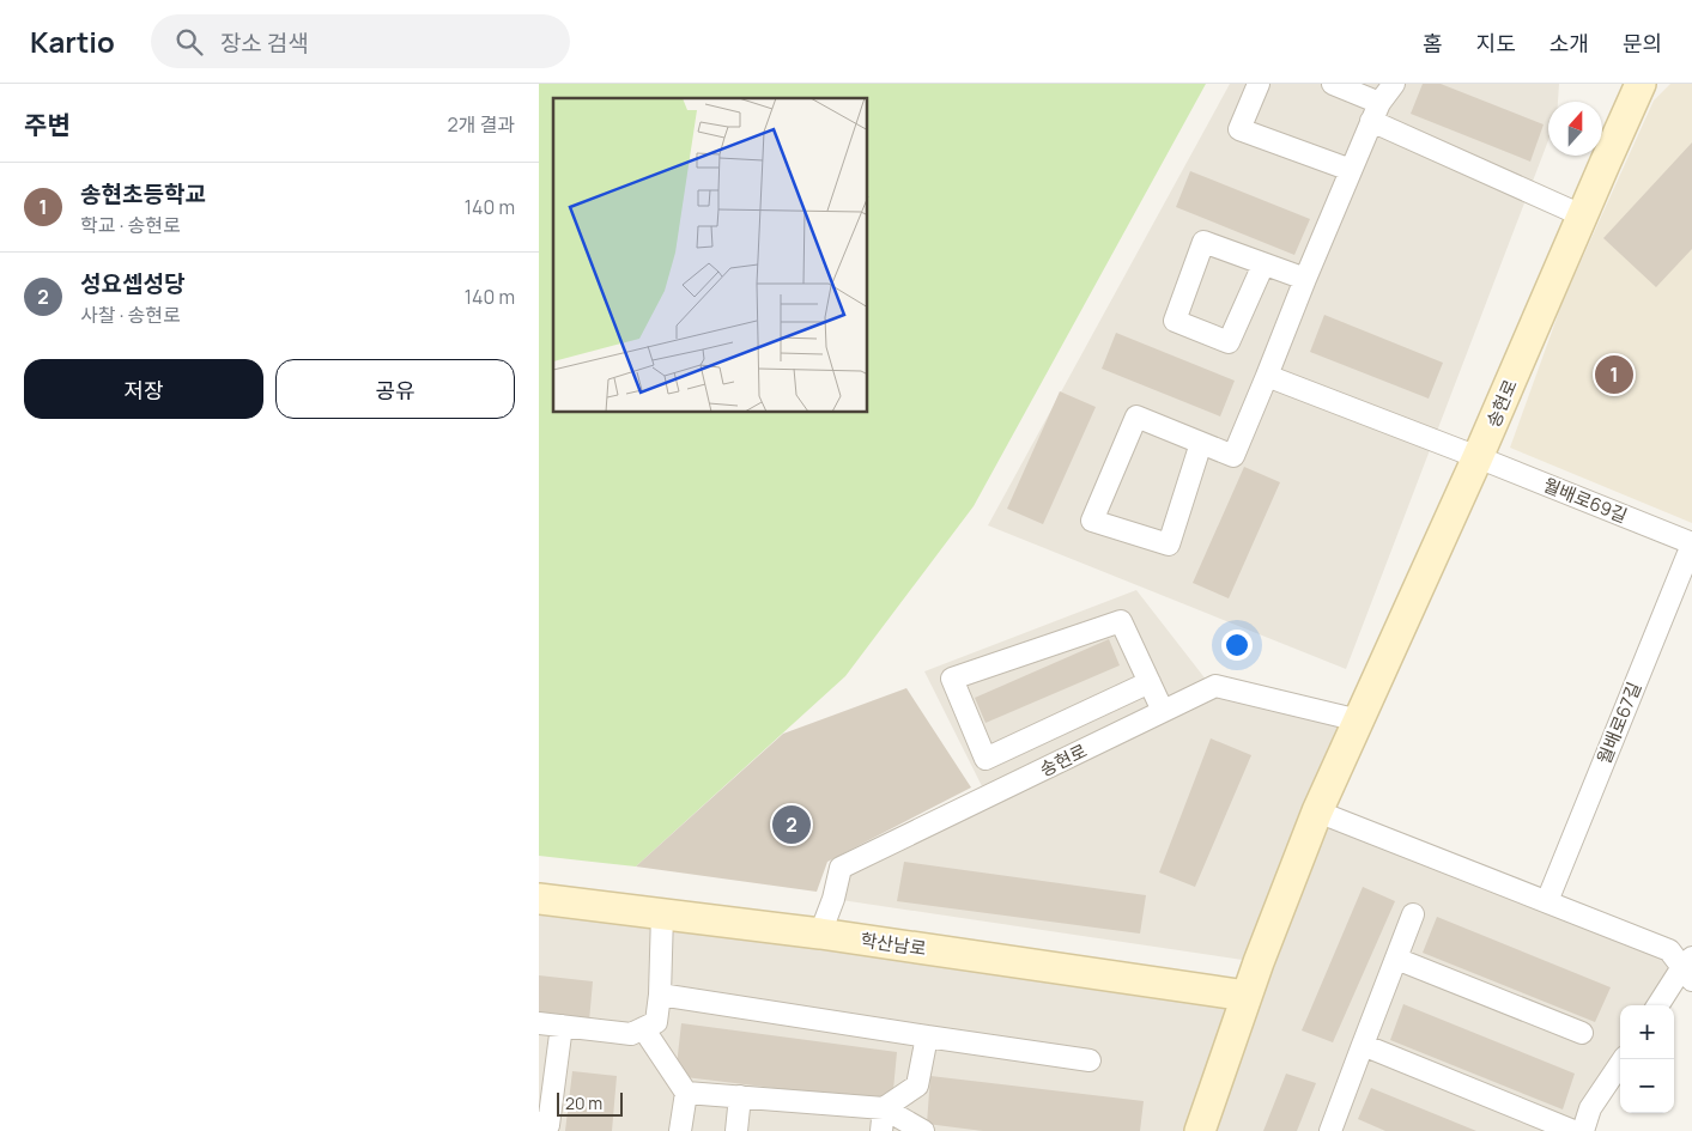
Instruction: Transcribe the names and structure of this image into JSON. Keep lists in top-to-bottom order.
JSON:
{
  "streets": {
    "main road": ["송현로", "학산남로"],
    "street": ["월배로69길", "월배로67길"]
  },
  "crossings": [
    ["송현로", "월배로69길"],
    ["송현로", "학산남로"],
    ["월배로69길", "월배로67길"]
  ],
  "scale_bar": "20 m",
  "north": "top",
  "page": {
    "header": "Kartio",
    "search": "장소 검색",
    "nav": [
      "홈",
      "지도",
      "소개",
      "문의"
    ],
    "heading": ["주변", "2개 결과"],
    "list": [
      {
        "mark": "1",
        "name": "송현초등학교",
        "note": "학교 · 송현로",
        "value": "140 m"
      },
      {
        "mark": "2",
        "name": "성요셉성당",
        "note": "사찰 · 송현로",
        "value": "140 m"
      }
    ],
    "buttons": ["저장", "공유"],
    "pins": ["1", "2"],
    "map_buttons": ["+", "−"],
    "scale": "20 m"
  }
}
